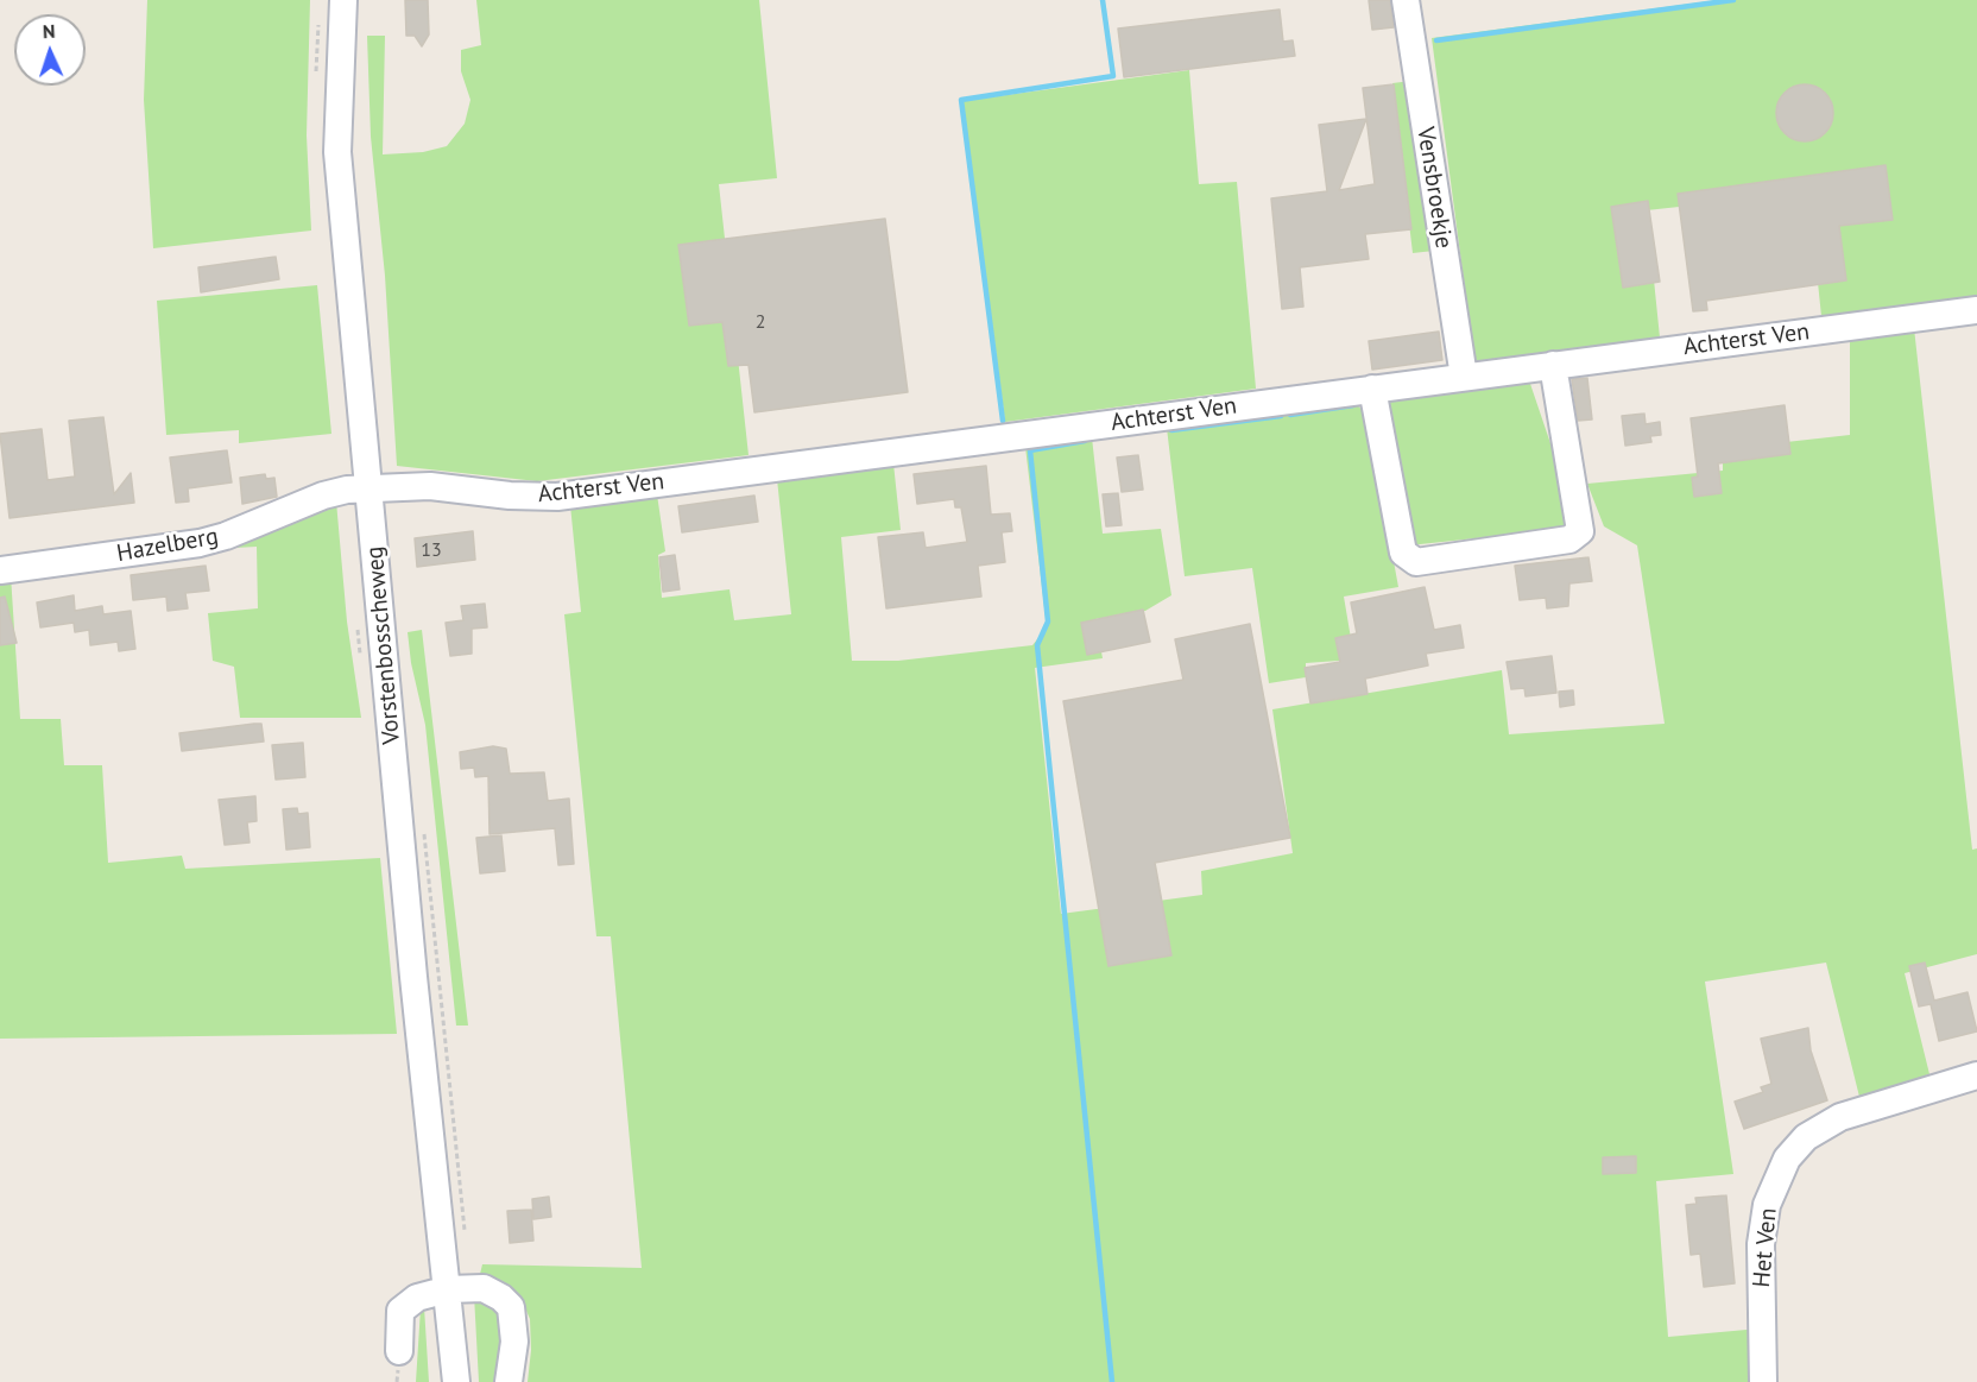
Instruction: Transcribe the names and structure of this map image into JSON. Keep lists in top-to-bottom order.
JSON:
{
  "streets": {
    "street": [
      "Vensbroekje",
      "Achterst Ven",
      "Hazelberg",
      "Vorstenbosscheweg",
      "Het Ven"
    ]
  },
  "crossings": [
    ["Vensbroekje", "Achterst Ven"],
    ["Achterst Ven", "Hazelberg"],
    ["Achterst Ven", "Vorstenbosscheweg"],
    ["Hazelberg", "Vorstenbosscheweg"]
  ],
  "house_numbers": ["2", "13"],
  "north": "top"
}
